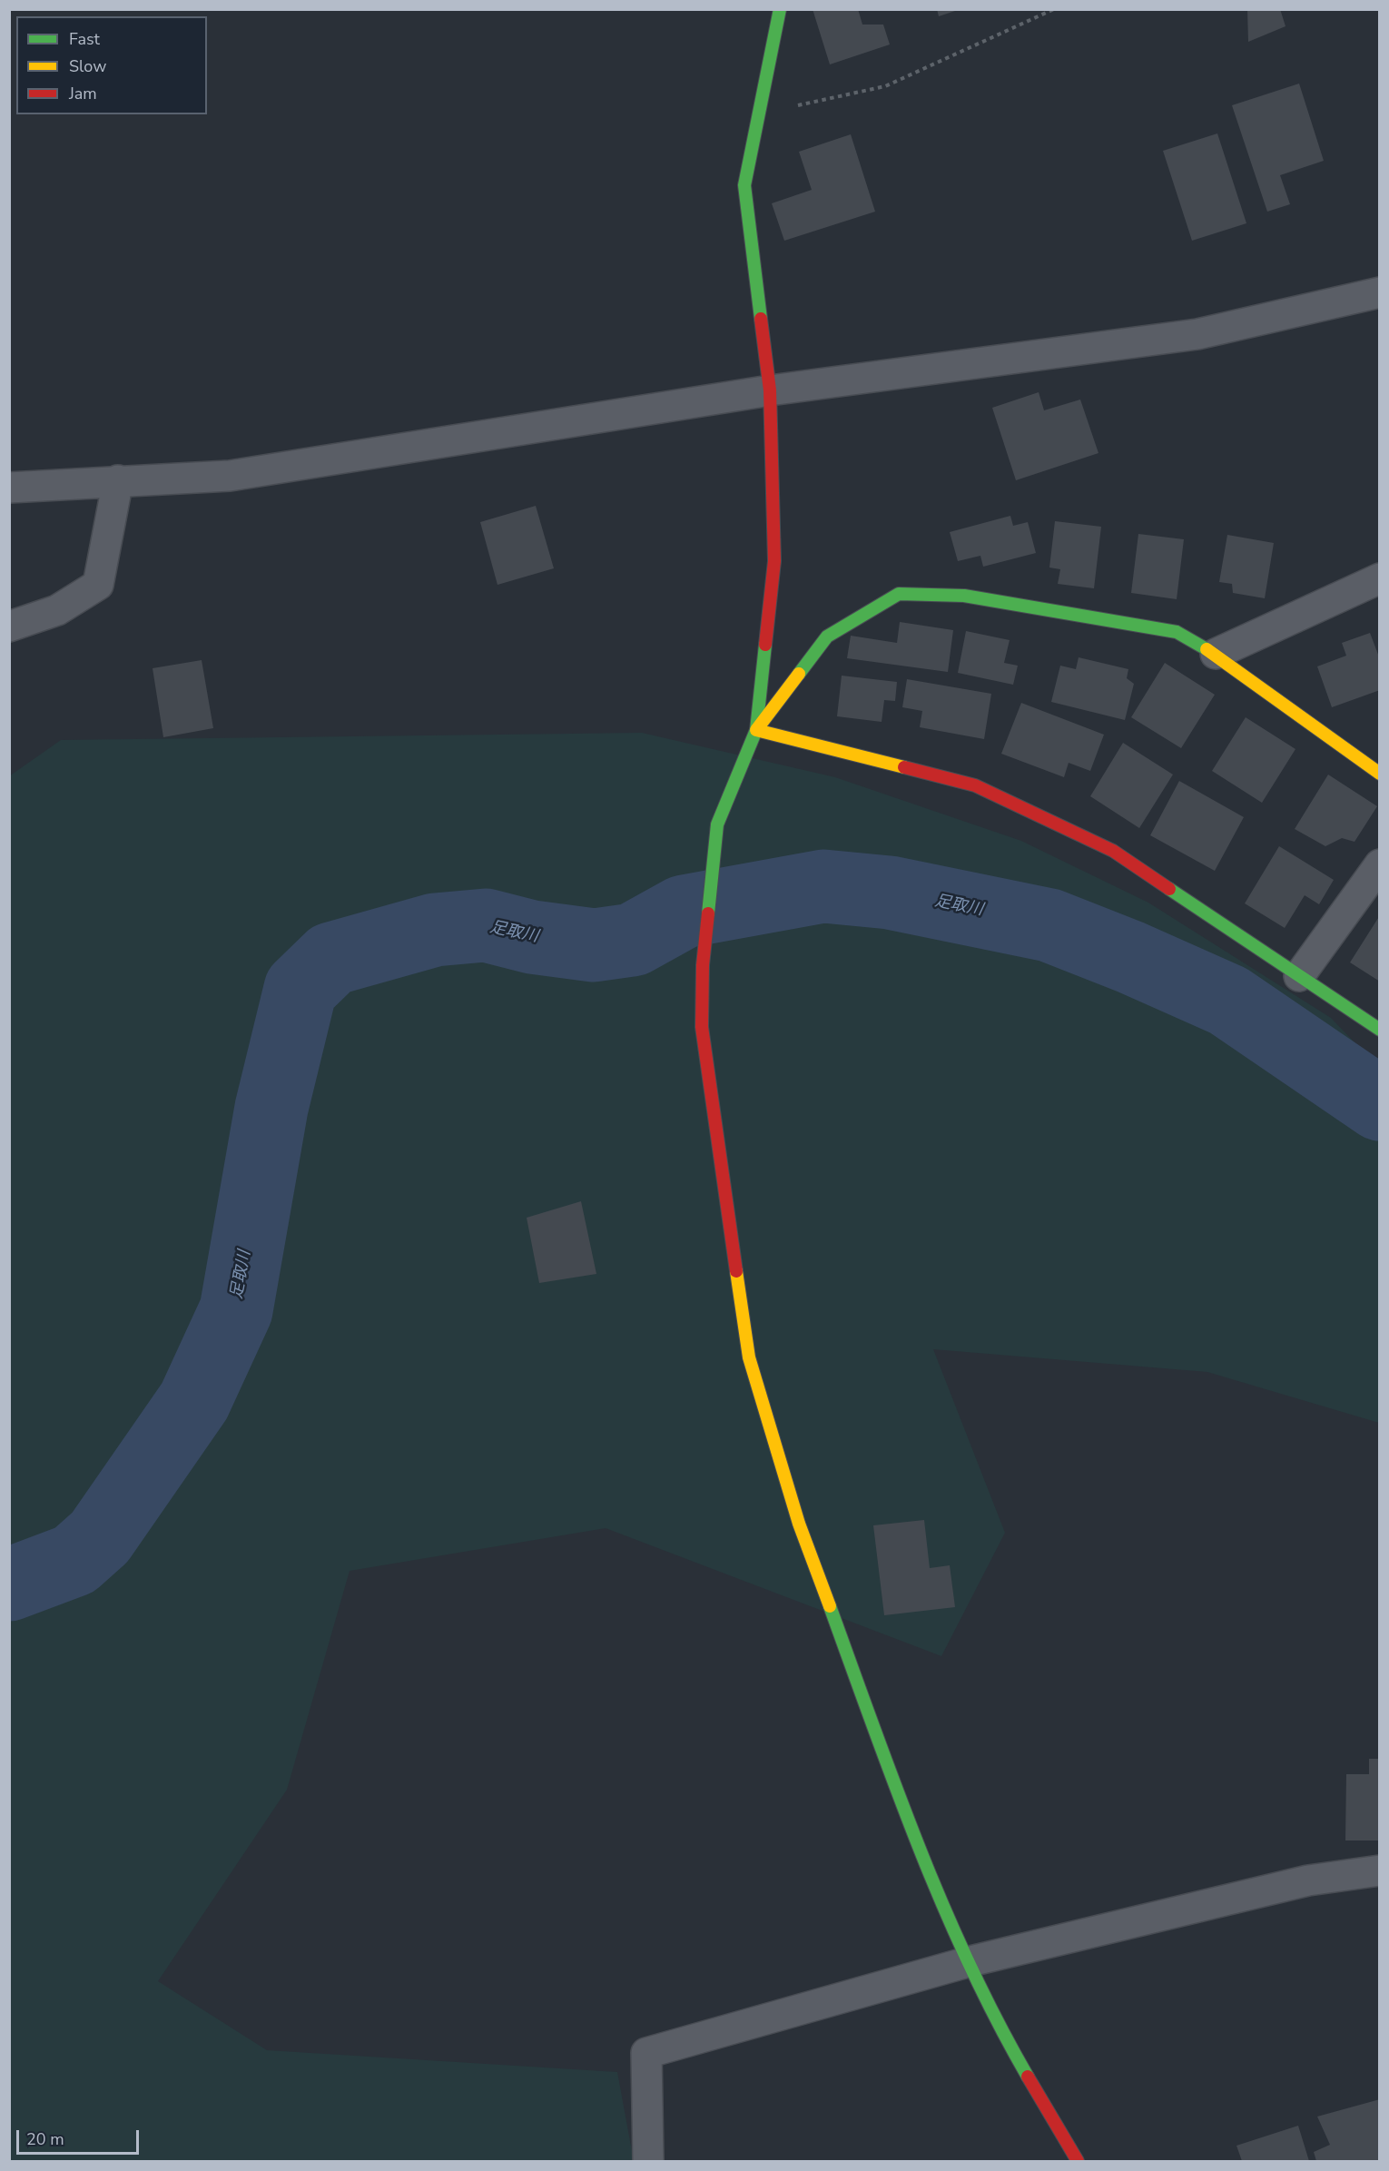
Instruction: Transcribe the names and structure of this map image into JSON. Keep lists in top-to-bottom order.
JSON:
{
  "water": ["足取川"],
  "legend": ["Fast", "Slow", "Jam"],
  "scale_bar": "20 m"
}
